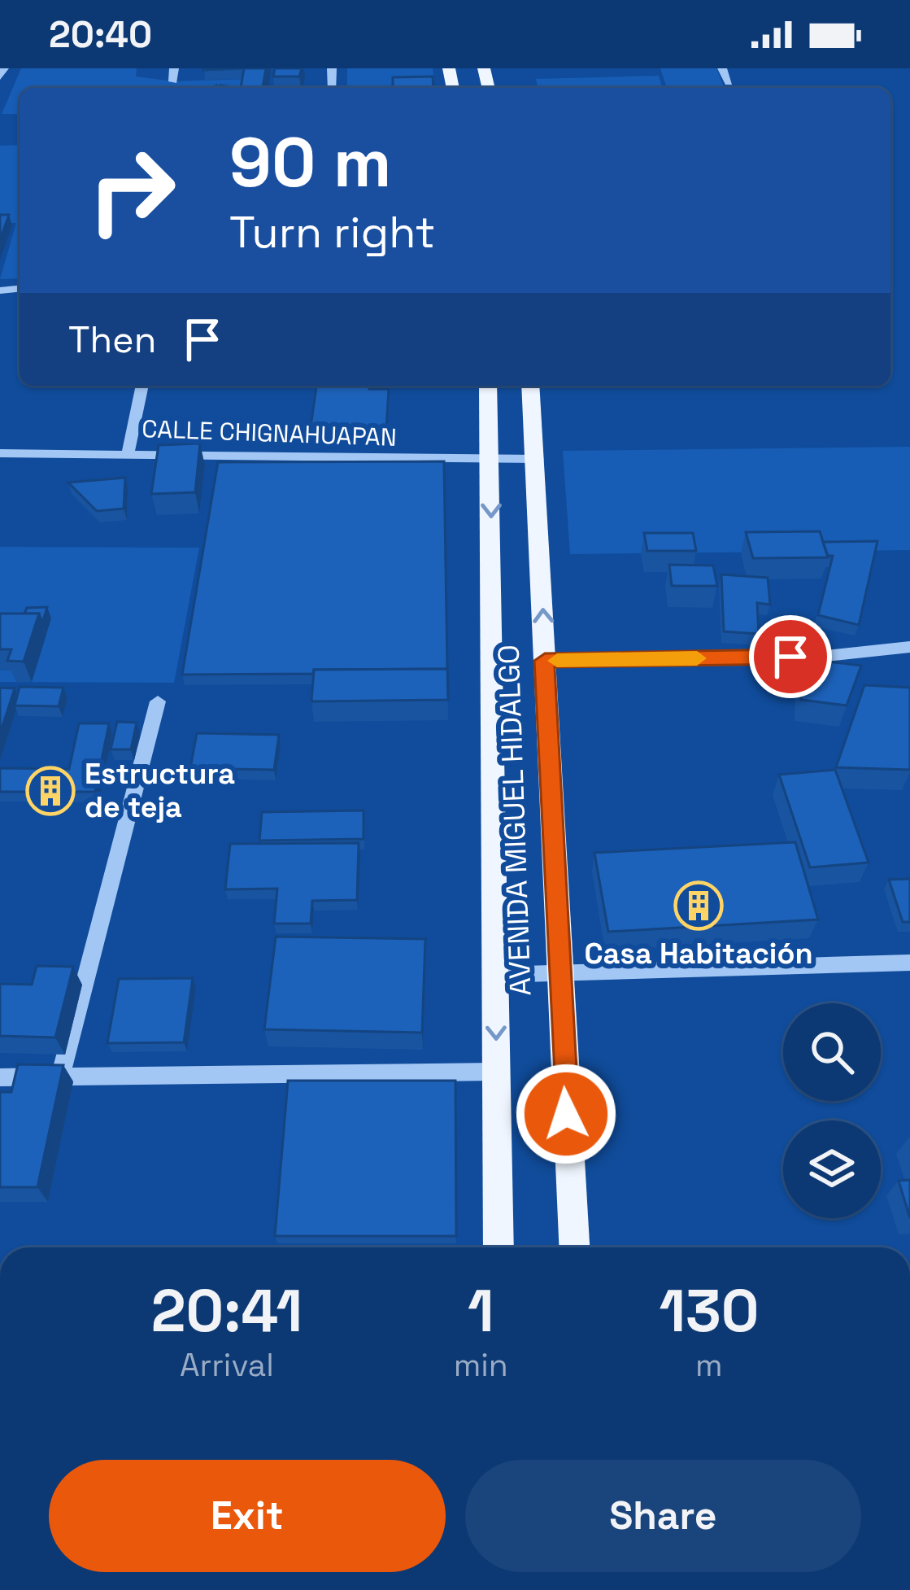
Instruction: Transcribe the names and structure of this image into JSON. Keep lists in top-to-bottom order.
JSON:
{
  "streets": {
    "main road": ["AVENIDA MIGUEL HIDALGO"],
    "street": ["CALLE CHIGNAHUAPAN"]
  },
  "crossings": [
    ["CALLE CHIGNAHUAPAN", "AVENIDA MIGUEL HIDALGO"]
  ],
  "places": {
    "building": ["Estructura de teja", "Casa Habitación"]
  },
  "page": {
    "status": "20:40",
    "turn": ["90 m", "Turn right"],
    "then": "Then",
    "eta": [
      "20:41",
      "Arrival",
      "1",
      "min",
      "130",
      "m"
    ],
    "buttons": ["Exit", "Share"]
  }
}
